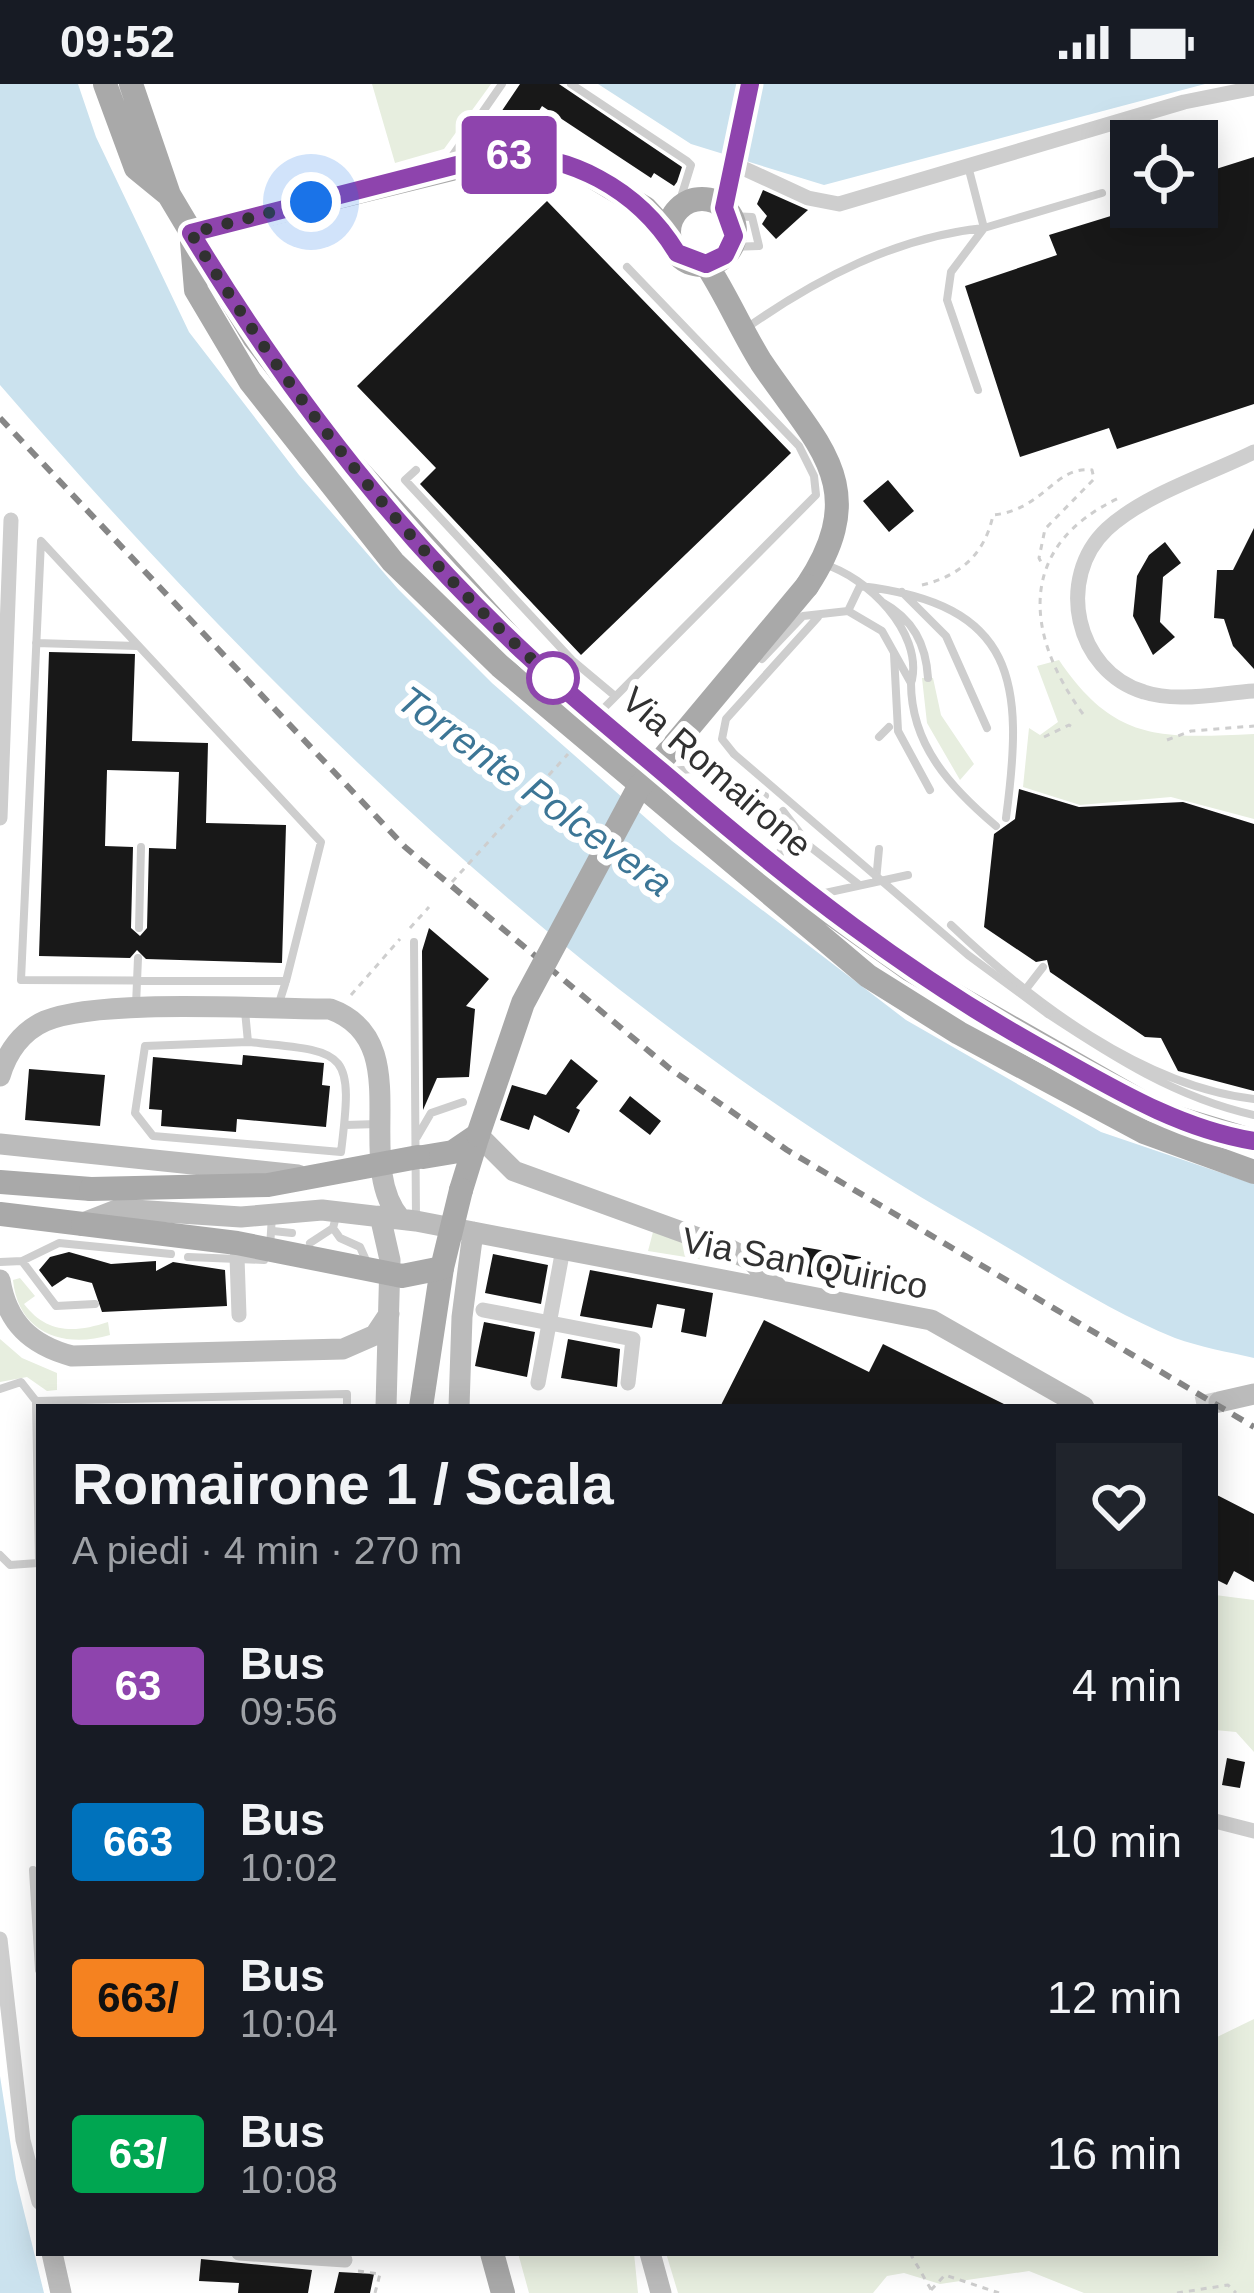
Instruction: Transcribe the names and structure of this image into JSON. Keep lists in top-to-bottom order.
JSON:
{
  "streets": {
    "main road": ["Via Romairone", "Via San Quirico"]
  },
  "water": ["Torrente Polcevera"],
  "lines": ["bus line 63"],
  "page": {
    "status": "09:52",
    "on_map": "63",
    "heading": ["Romairone 1 / Scala", "A piedi · 4 min · 270 m"],
    "list": [
      {
        "mark": "63",
        "name": "Bus",
        "note": "09:56",
        "value": "4 min"
      },
      {
        "mark": "663",
        "name": "Bus",
        "note": "10:02",
        "value": "10 min"
      },
      {
        "mark": "663/",
        "name": "Bus",
        "note": "10:04",
        "value": "12 min"
      },
      {
        "mark": "63/",
        "name": "Bus",
        "note": "10:08",
        "value": "16 min"
      }
    ]
  }
}
